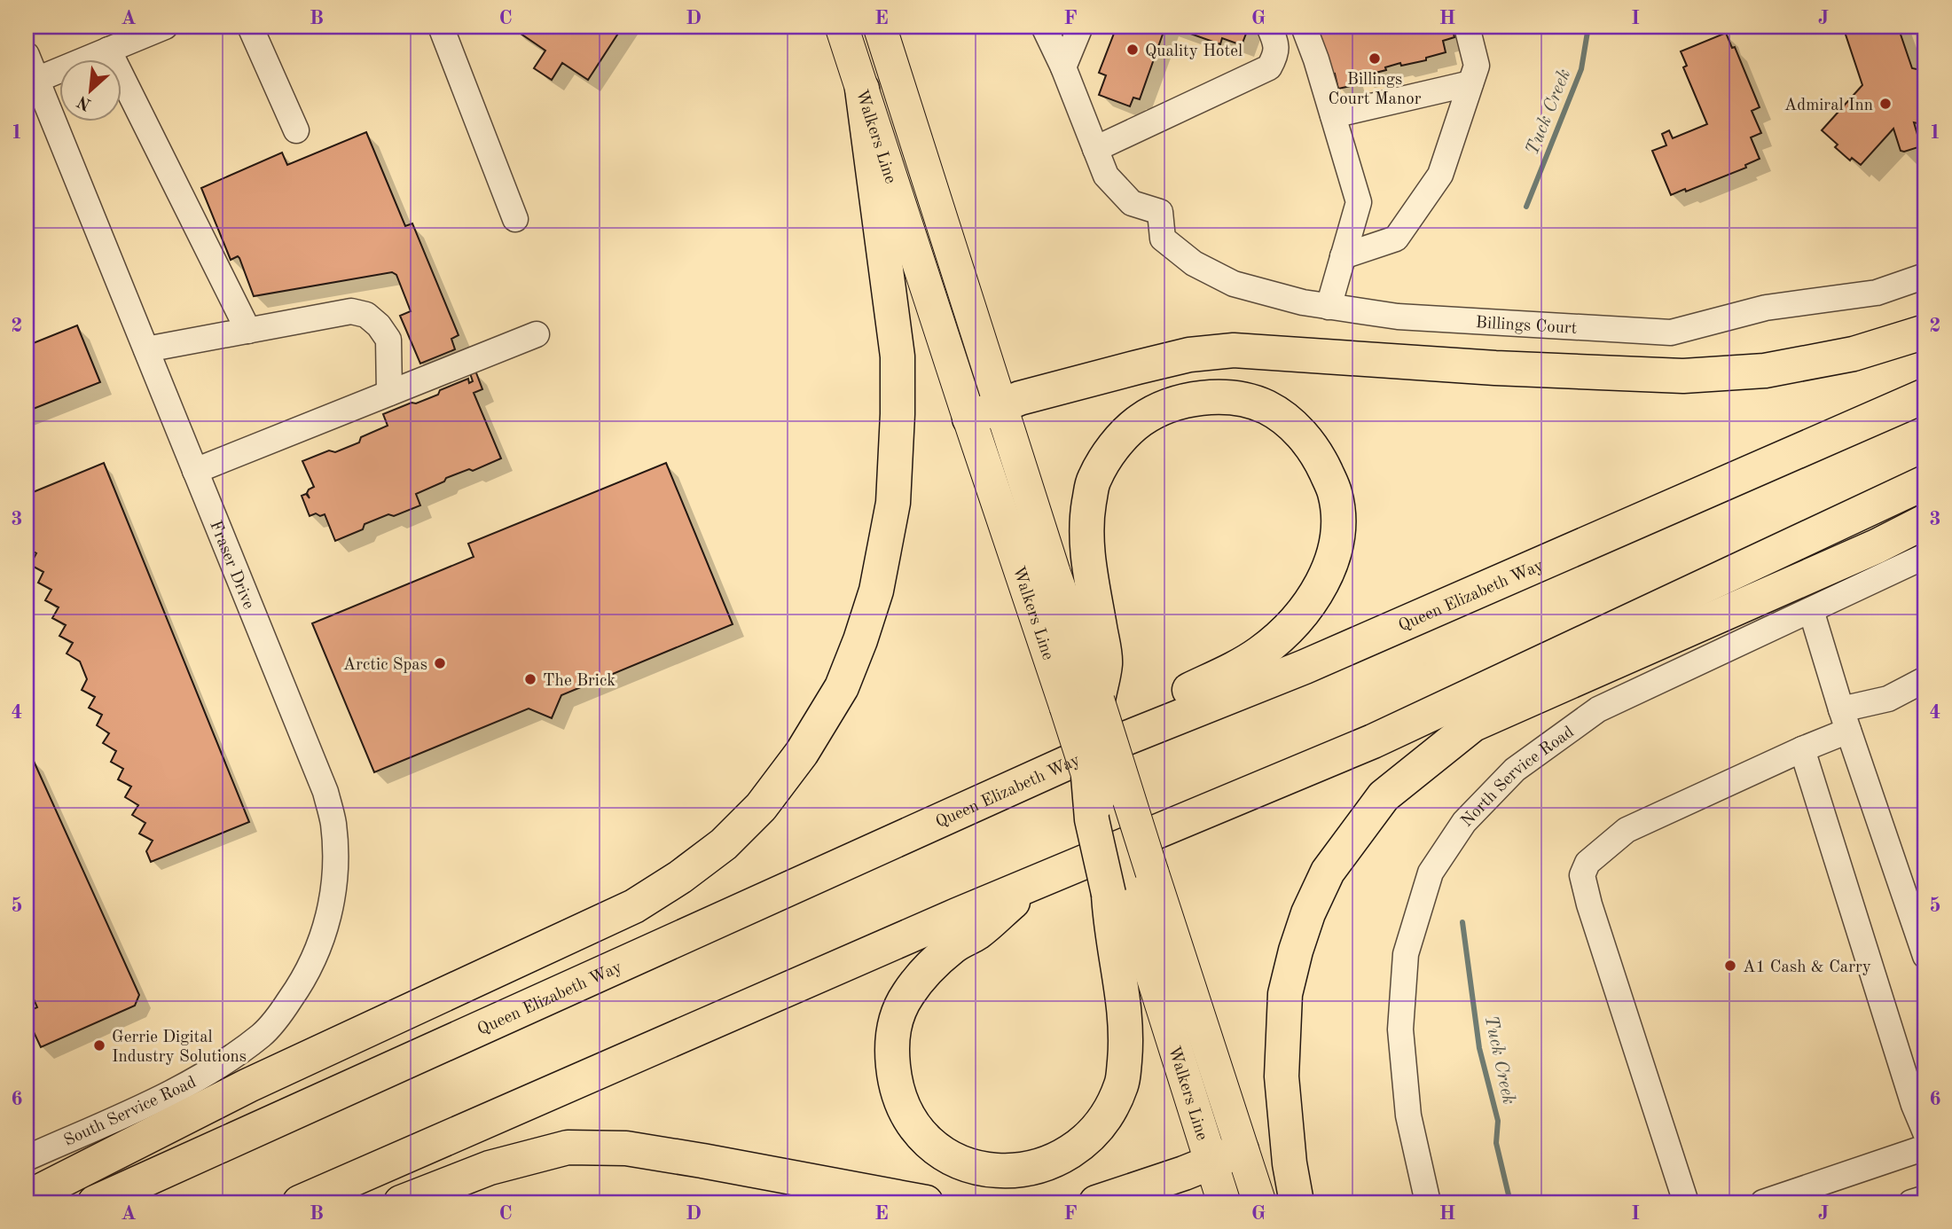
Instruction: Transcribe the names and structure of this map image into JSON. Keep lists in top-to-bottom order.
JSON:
{
  "streets": {
    "highway": ["Queen Elizabeth Way"],
    "main road": ["Walkers Line"],
    "street": [
      "Billings Court",
      "Fraser Drive",
      "North Service Road",
      "South Service Road"
    ]
  },
  "crossings": [
    ["Walkers Line", "Queen Elizabeth Way"],
    ["Fraser Drive", "South Service Road"]
  ],
  "water": ["Tuck Creek"],
  "places": [
    "Quality Hotel",
    "Billings Court Manor",
    "Admiral Inn",
    "Arctic Spas",
    "The Brick",
    "A1 Cash & Carry",
    "Gerrie Digital Industry Solutions"
  ],
  "north": "bottom left",
  "grid": {
    "columns": [
      "A",
      "B",
      "C",
      "D",
      "E",
      "F",
      "G",
      "H",
      "I",
      "J"
    ],
    "rows": [
      "1",
      "2",
      "3",
      "4",
      "5",
      "6"
    ]
  }
}
